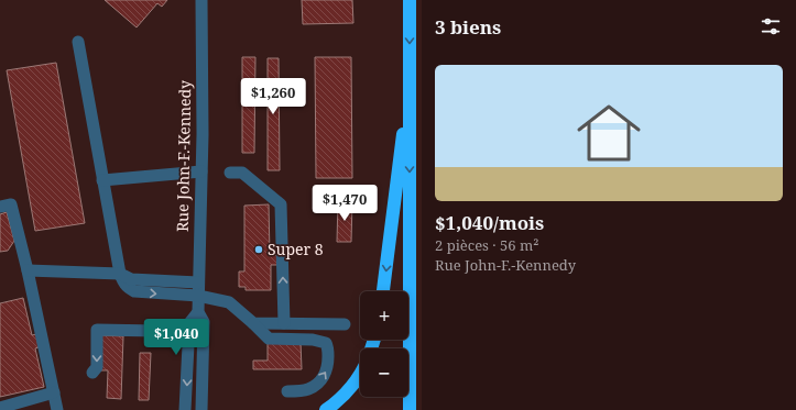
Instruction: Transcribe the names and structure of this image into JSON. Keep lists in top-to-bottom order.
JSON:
{
  "streets": {
    "street": ["Rue John-F.-Kennedy"]
  },
  "places": ["Super 8"],
  "page": {
    "heading": "3 biens",
    "list": [
      {
        "name": "$1,040/mois",
        "note": "2 pièces · 56 m² · Rue John-F.-Kennedy"
      }
    ],
    "price": ["$1,260", "$1,470", "$1,040"],
    "map_buttons": ["+", "−"]
  }
}
